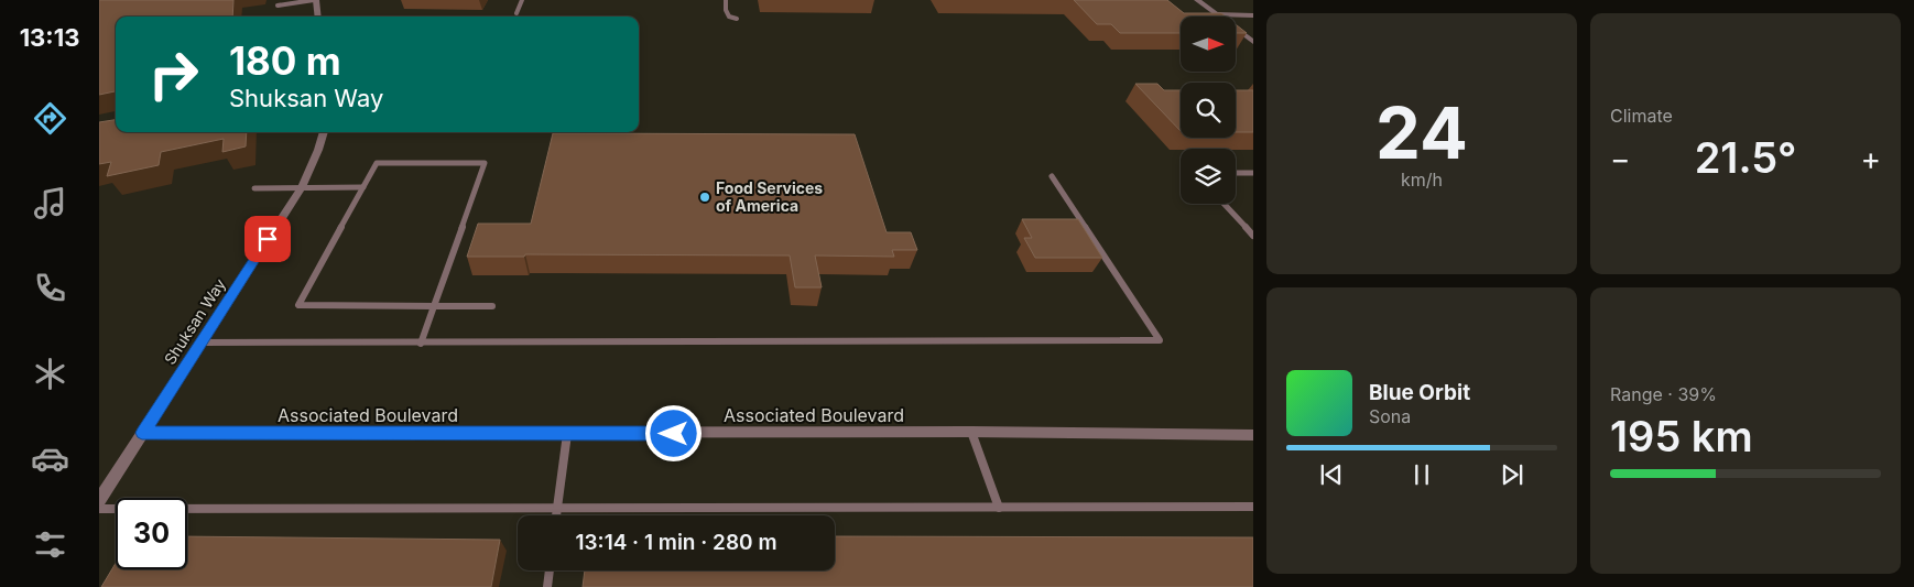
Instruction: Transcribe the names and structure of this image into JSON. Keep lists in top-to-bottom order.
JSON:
{
  "streets": {
    "street": ["Shuksan Way", "Associated Boulevard"]
  },
  "crossings": [
    ["Shuksan Way", "Associated Boulevard"]
  ],
  "places": ["Food Services of America"],
  "north": "right",
  "page": {
    "tabs": "13:13",
    "tile": [
      ["24", "km/h"],
      "Climate",
      ["Range · 39%", "195 km"]
    ],
    "turn": ["180 m", "Shuksan Way"],
    "heat": ["−", "21.5°", "+"],
    "song": ["Blue Orbit", "Sona"],
    "limit": "30",
    "trip": "13:14 · 1 min · 280 m"
  }
}
